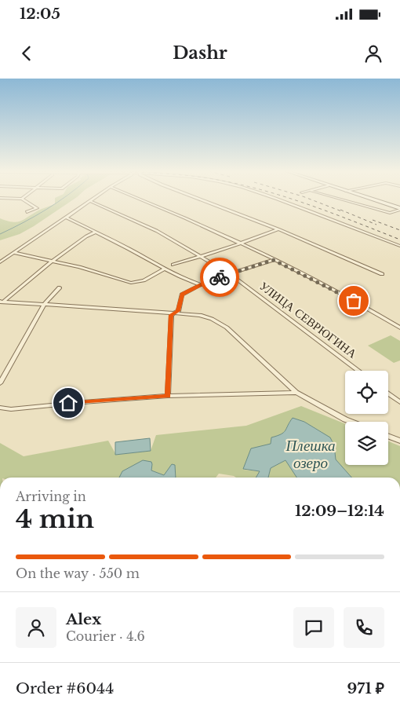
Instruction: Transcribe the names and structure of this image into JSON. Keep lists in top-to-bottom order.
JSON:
{
  "streets": {
    "street": ["УЛИЦА СЕВРЮГИНА"]
  },
  "water": ["Плешка озеро"],
  "page": {
    "status": "12:05",
    "header": "Dashr",
    "heading": ["4 min", "Arriving in", "12:09–12:14"],
    "panel": [
      "Alex",
      "Courier · 4.6",
      "Order #6044",
      "971 ₽"
    ],
    "bar": "On the way · 550 m"
  }
}
